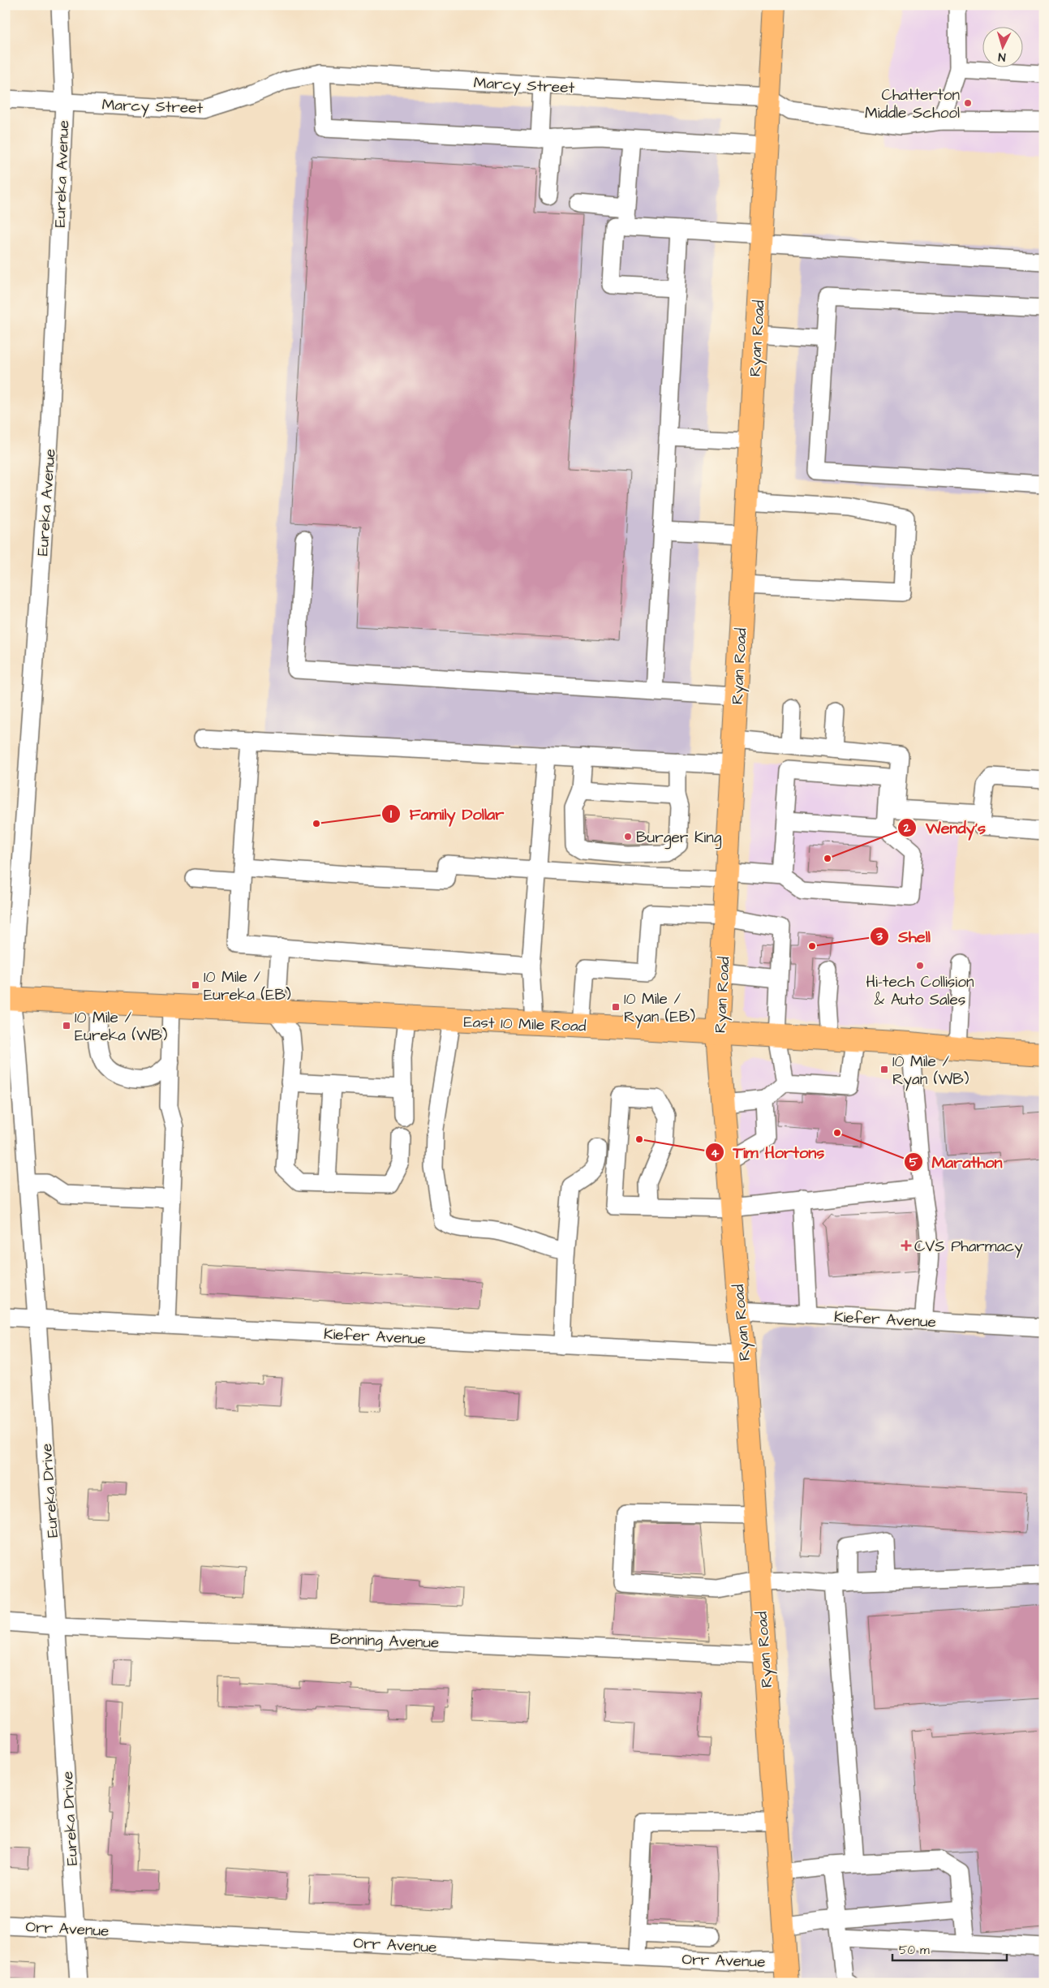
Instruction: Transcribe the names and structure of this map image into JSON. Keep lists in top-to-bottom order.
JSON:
{
  "streets": {
    "main road": ["Ryan Road", "East 10 Mile Road"],
    "street": [
      "Marcy Street",
      "Eureka Avenue",
      "Kiefer Avenue",
      "Eureka Drive",
      "Bonning Avenue",
      "Orr Avenue"
    ]
  },
  "crossings": [
    ["Marcy Street", "Eureka Avenue"],
    ["Marcy Street", "Ryan Road"],
    ["Eureka Avenue", "East 10 Mile Road"],
    ["Eureka Avenue", "Eureka Drive"],
    ["Ryan Road", "East 10 Mile Road"],
    ["Ryan Road", "Kiefer Avenue"],
    ["Ryan Road", "Bonning Avenue"],
    ["Ryan Road", "Orr Avenue"],
    ["East 10 Mile Road", "Eureka Drive"],
    ["Kiefer Avenue", "Eureka Drive"],
    ["Eureka Drive", "Bonning Avenue"],
    ["Eureka Drive", "Orr Avenue"]
  ],
  "places": {
    "other": [
      "Chatterton Middle School",
      "Family Dollar",
      "Burger King",
      "Wendy's",
      "Shell",
      "Hi-tech Collision & Auto Sales",
      "Marathon",
      "Tim Hortons"
    ],
    "transit": [
      "10 Mile / Eureka (EB)",
      "10 Mile / Ryan (EB)",
      "10 Mile / Eureka (WB)",
      "10 Mile / Ryan (WB)"
    ],
    "health": ["CVS Pharmacy"]
  },
  "scale_bar": "50 m",
  "north": "bottom"
}
